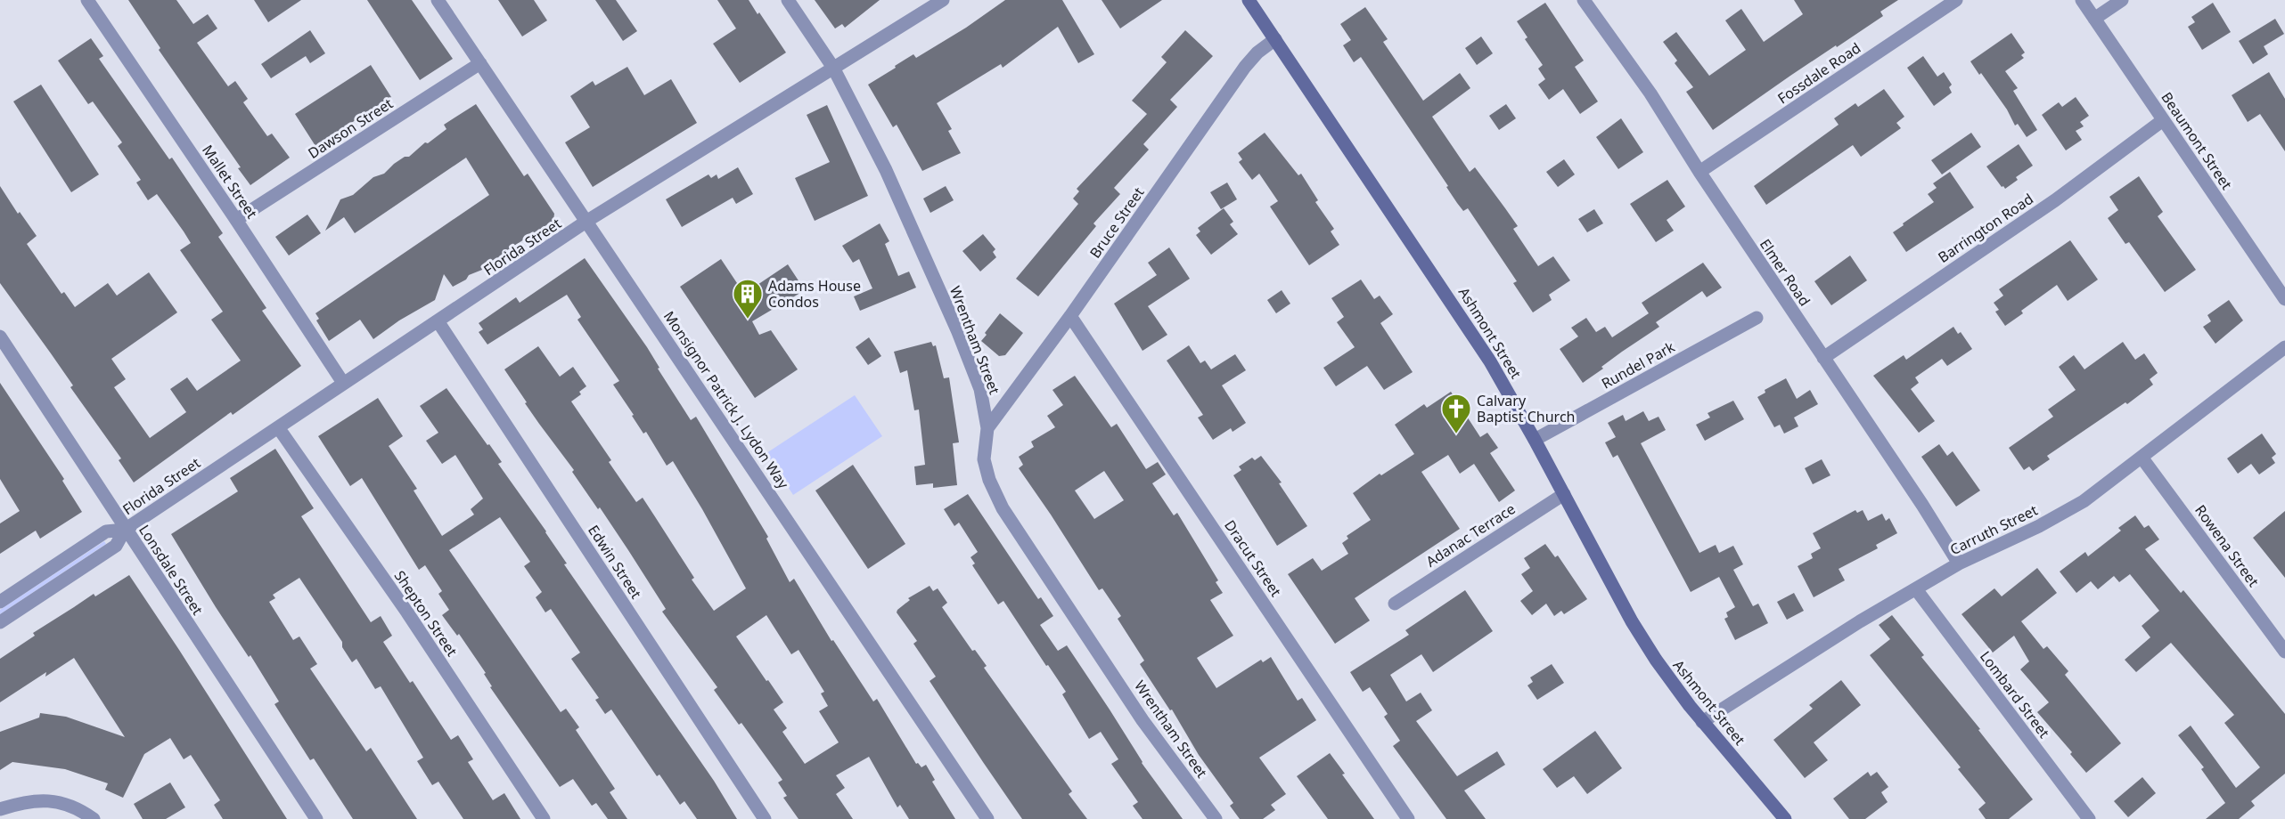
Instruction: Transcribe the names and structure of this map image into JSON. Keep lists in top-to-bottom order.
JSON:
{
  "streets": {
    "main road": ["Ashmont Street"],
    "street": [
      "Fossdale Road",
      "Dawson Street",
      "Beaumont Street",
      "Mallet Street",
      "Bruce Street",
      "Barrington Road",
      "Florida Street",
      "Elmer Road",
      "Wrentham Street",
      "Rundel Park",
      "Monsignor Patrick J. Lydon Way",
      "Carruth Street",
      "Adanac Terrace",
      "Rowena Street",
      "Dracut Street",
      "Edwin Street",
      "Lonsdale Street",
      "Shepton Street",
      "Lombard Street"
    ]
  },
  "crossings": [
    ["Fossdale Road", "Elmer Road"],
    ["Dawson Street", "Mallet Street"],
    ["Dawson Street", "Monsignor Patrick J. Lydon Way"],
    ["Beaumont Street", "Barrington Road"],
    ["Mallet Street", "Florida Street"],
    ["Bruce Street", "Ashmont Street"],
    ["Bruce Street", "Wrentham Street"],
    ["Bruce Street", "Dracut Street"],
    ["Barrington Road", "Elmer Road"],
    ["Florida Street", "Wrentham Street"],
    ["Florida Street", "Monsignor Patrick J. Lydon Way"],
    ["Florida Street", "Edwin Street"],
    ["Florida Street", "Lonsdale Street"],
    ["Florida Street", "Shepton Street"],
    ["Elmer Road", "Carruth Street"],
    ["Ashmont Street", "Rundel Park"],
    ["Ashmont Street", "Carruth Street"],
    ["Ashmont Street", "Adanac Terrace"],
    ["Carruth Street", "Rowena Street"],
    ["Carruth Street", "Lombard Street"]
  ],
  "places": {
    "building": ["Adams House Condos"],
    "church": ["Calvary Baptist Church"]
  }
}
